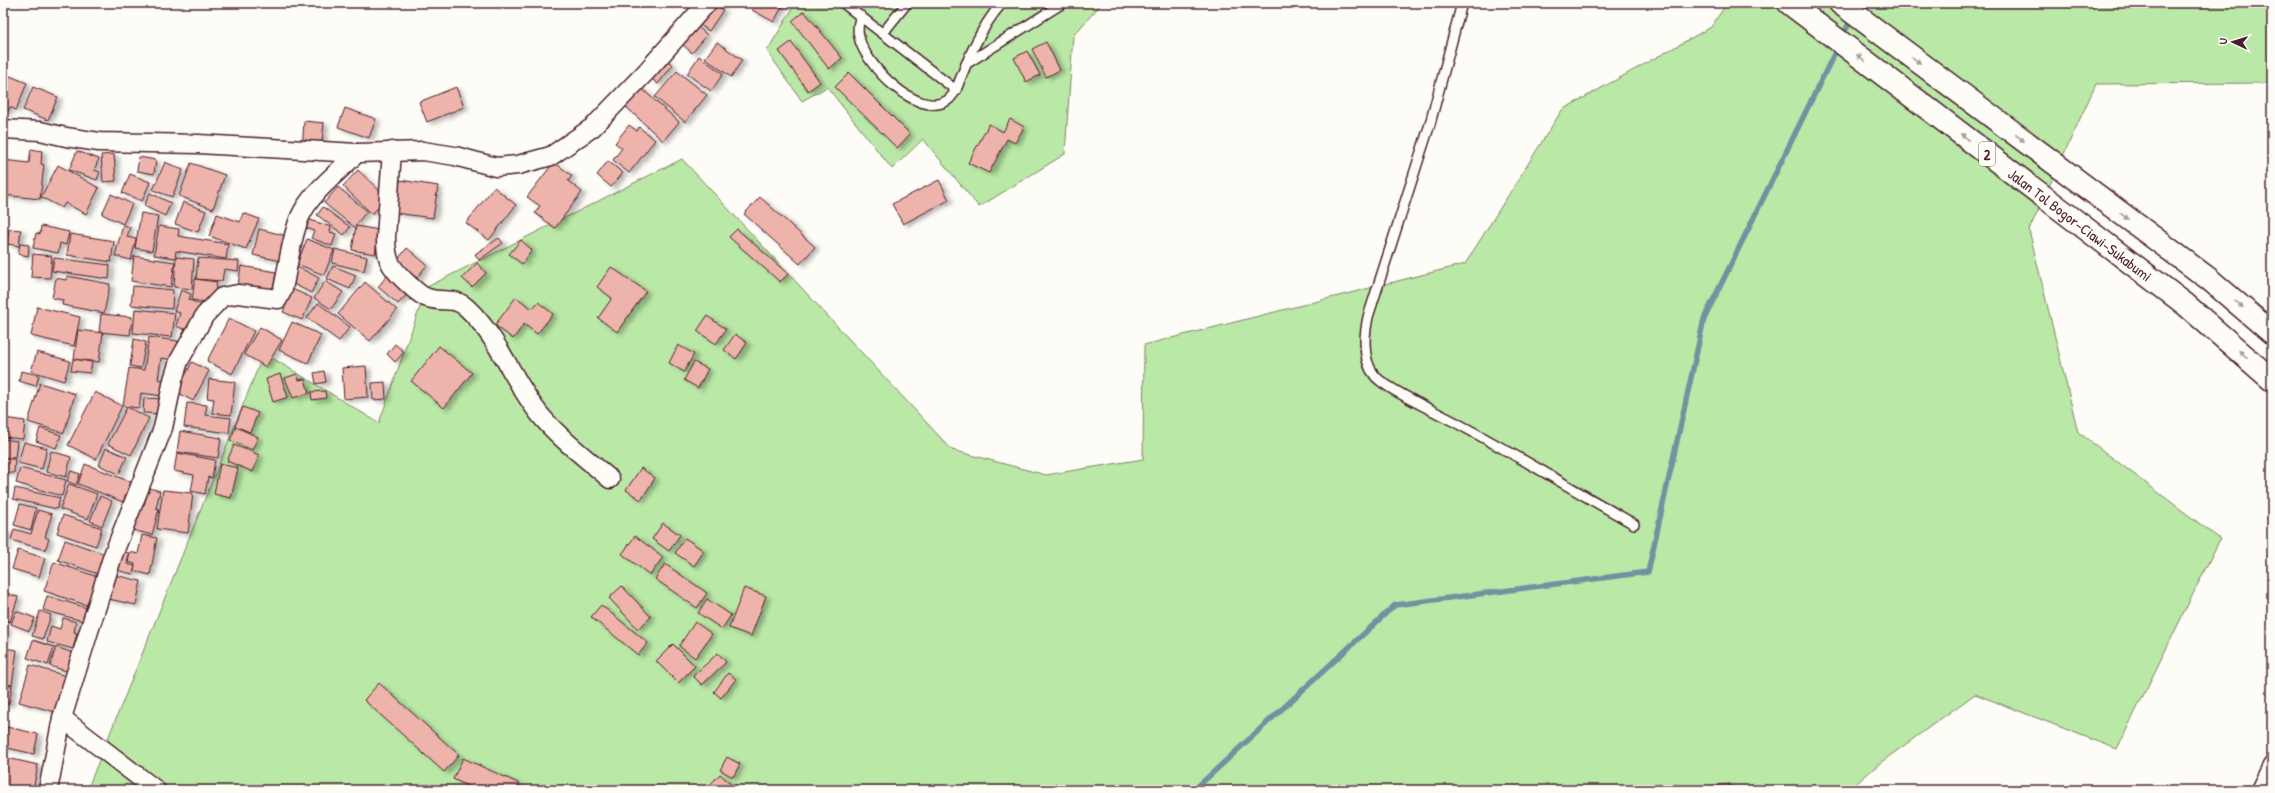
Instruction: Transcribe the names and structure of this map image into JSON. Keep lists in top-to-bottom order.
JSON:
{
  "streets": {
    "highway": ["2", "Jalan Tol Bogor–Ciawi–Sukabumi"]
  },
  "north": "left"
}
